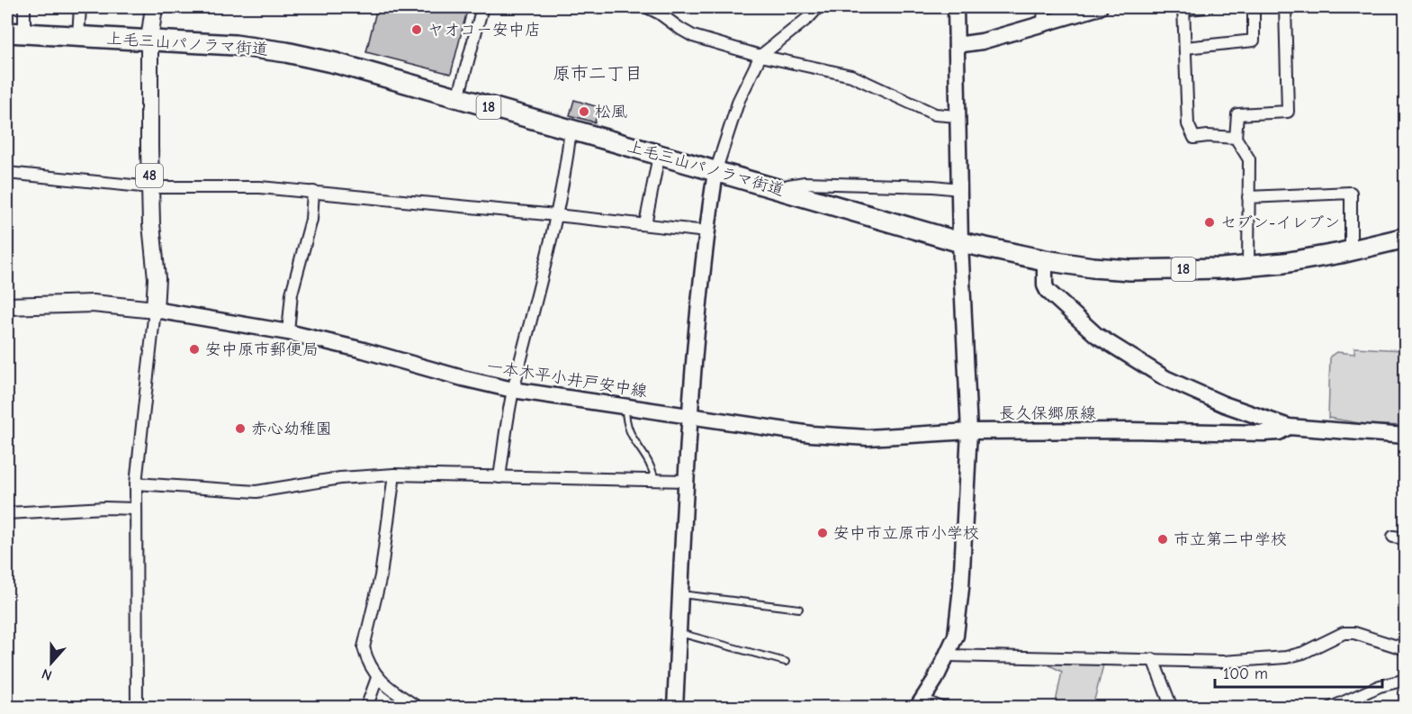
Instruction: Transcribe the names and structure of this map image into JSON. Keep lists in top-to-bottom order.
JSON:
{
  "streets": {
    "highway": ["上毛三山パノラマ街道", "18"],
    "main road": ["48", "一本木平小井戸安中線", "長久保郷原線"]
  },
  "crossings": [
    ["上毛三山パノラマ街道", "48"],
    ["48", "一本木平小井戸安中線"],
    ["一本木平小井戸安中線", "長久保郷原線"]
  ],
  "districts": ["原市二丁目"],
  "places": [
    "ヤオコー安中店",
    "松風",
    "セブン-イレブン",
    "安中原市郵便局",
    "赤心幼稚園",
    "安中市立原市小学校",
    "市立第二中学校"
  ],
  "scale_bar": "100 m",
  "north": "bottom"
}
